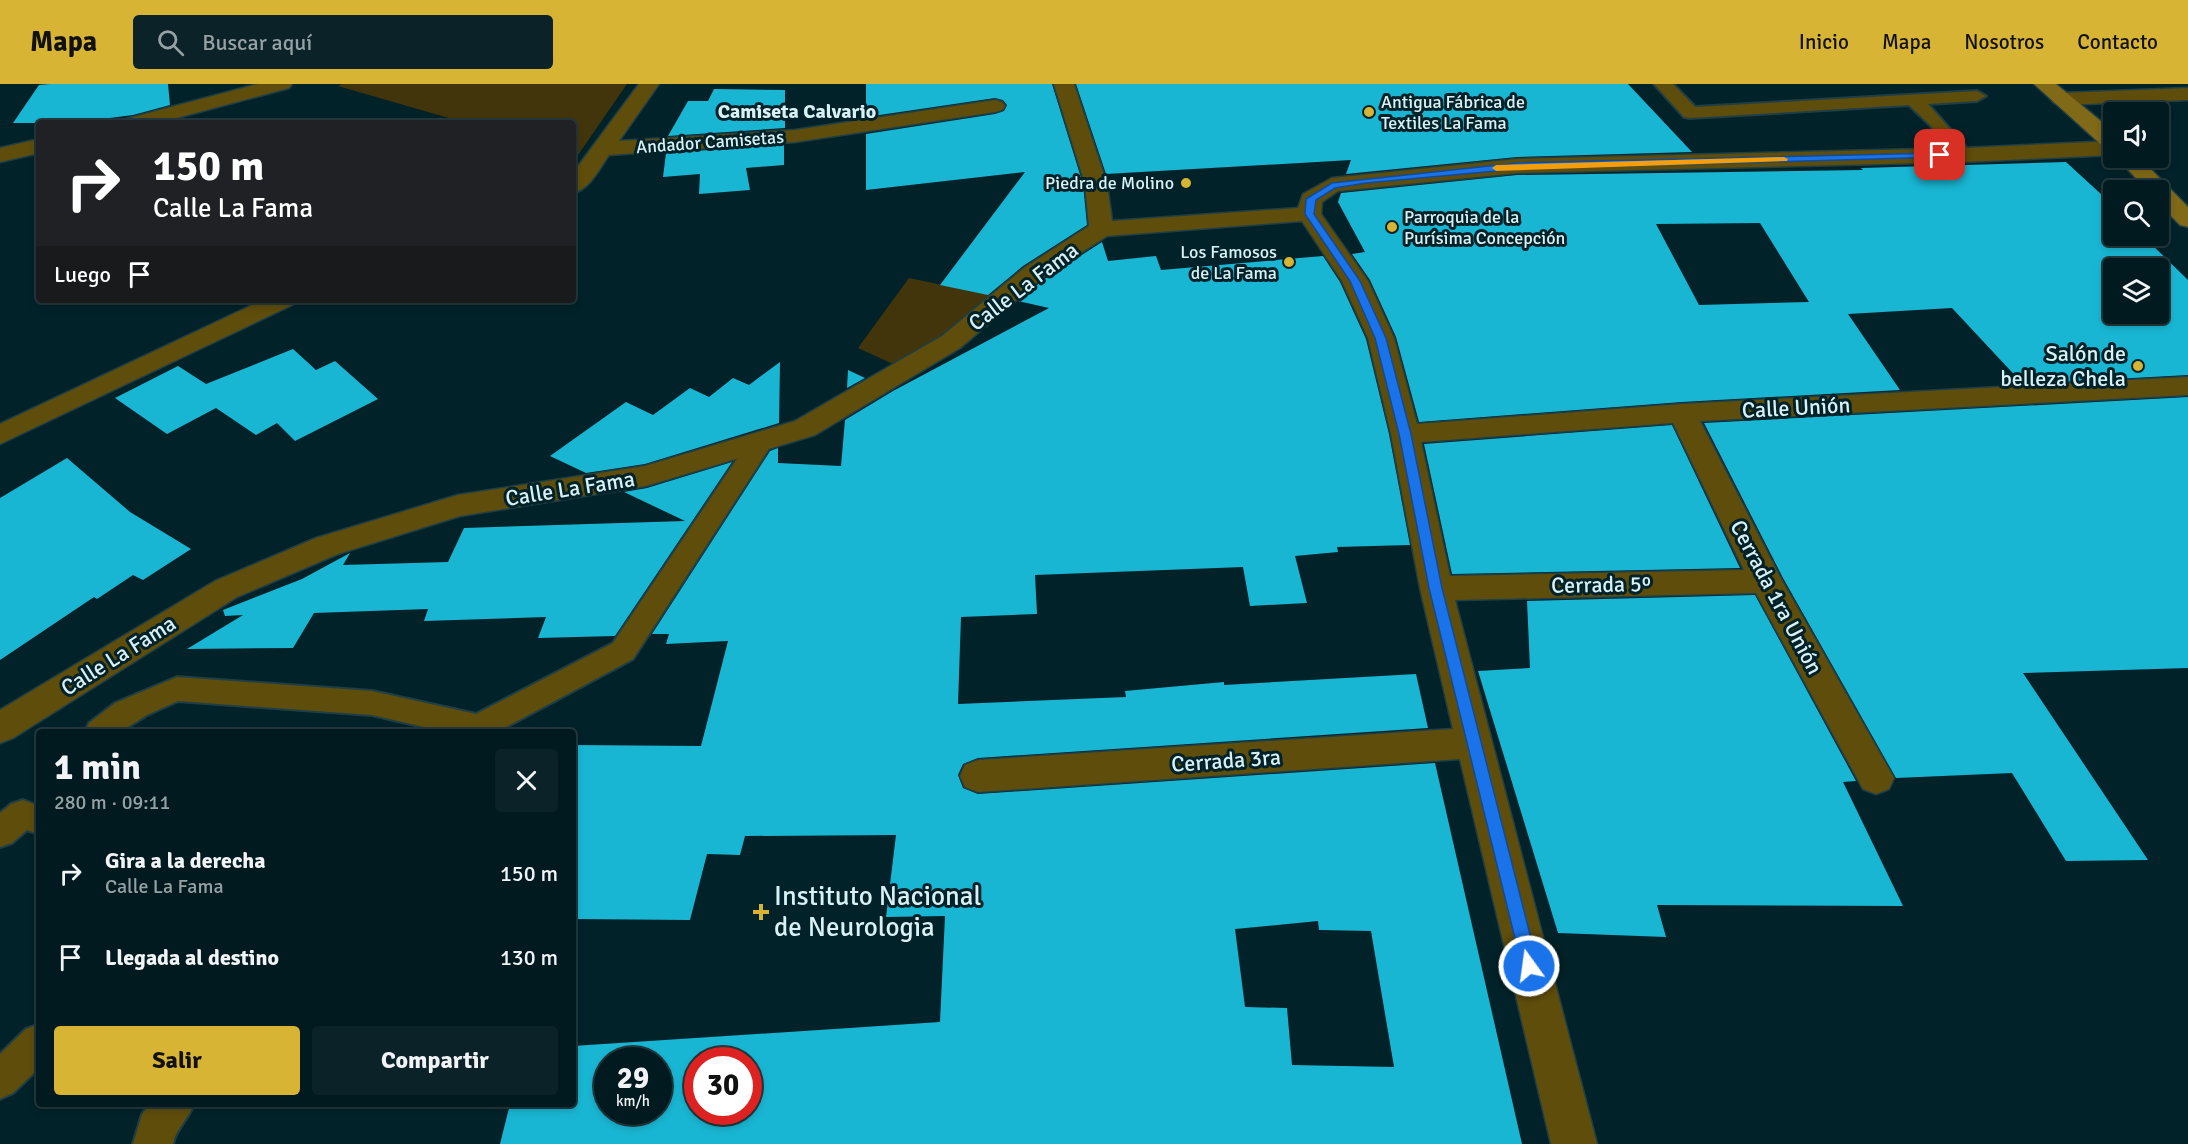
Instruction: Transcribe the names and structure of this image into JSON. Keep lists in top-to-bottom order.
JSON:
{
  "streets": {
    "street": [
      "Andador Camisetas",
      "Calle La Fama",
      "Calle Unión",
      "Cerrada 5º",
      "Cerrada 1ra Unión",
      "Cerrada 3ra"
    ]
  },
  "crossings": [
    ["Calle Unión", "Cerrada 1ra Unión"],
    ["Cerrada 5º", "Cerrada 1ra Unión"]
  ],
  "districts": ["Camiseta Calvario"],
  "places": {
    "other": [
      "Antigua Fábrica de Textiles La Fama",
      "Piedra de Molino",
      "Parroquia de la Purísima Concepción",
      "Los Famosos de La Fama",
      "Salón de belleza Chela"
    ],
    "health": ["Instituto Nacional de Neurologia"]
  },
  "page": {
    "header": "Mapa",
    "search": "Buscar aquí",
    "nav": [
      "Inicio",
      "Mapa",
      "Nosotros",
      "Contacto"
    ],
    "turn": ["150 m", "Calle La Fama"],
    "then": "Luego",
    "heading": ["1 min", "280 m · 09:11"],
    "list": [
      {
        "name": "Gira a la derecha",
        "note": "Calle La Fama",
        "value": "150 m"
      },
      {
        "name": "Llegada al destino",
        "value": "130 m"
      }
    ],
    "buttons": ["Salir", "Compartir"],
    "speed": "29 km/h",
    "limit": "30"
  }
}
